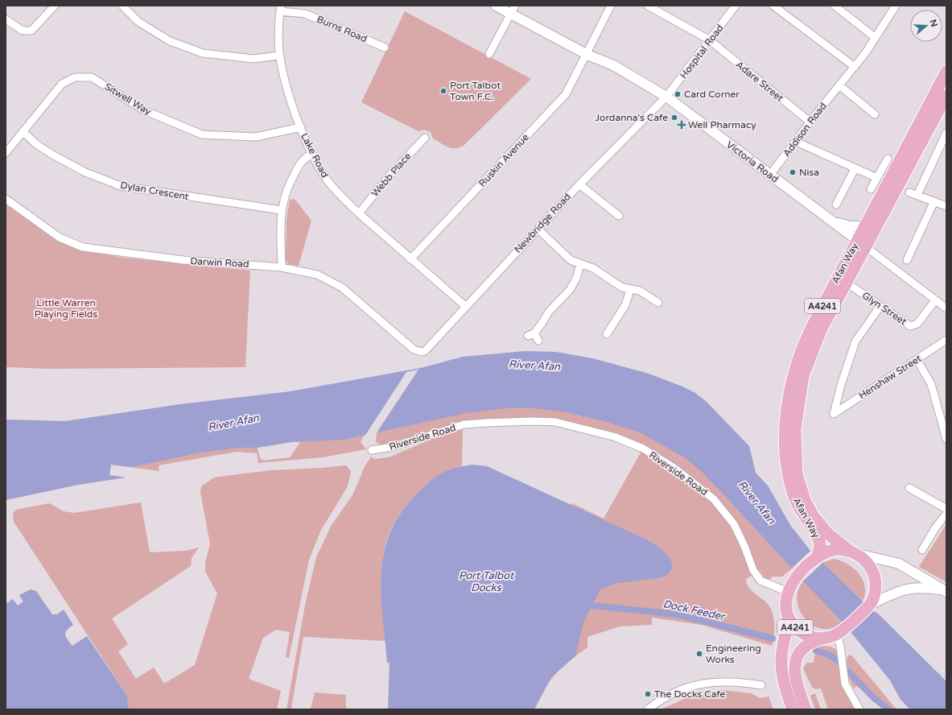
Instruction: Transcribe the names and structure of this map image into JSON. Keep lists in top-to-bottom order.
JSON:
{
  "streets": {
    "main road": ["Afan Way", "A4241"],
    "street": [
      "Burns Road",
      "Hospital Road",
      "Adare Street",
      "Sitwell Way",
      "Addison Road",
      "Lake Road",
      "Ruskin Avenue",
      "Victoria Road",
      "Webb Place",
      "Dylan Crescent",
      "Newbridge Road",
      "Darwin Road",
      "Glyn Street",
      "Henshaw Street",
      "Riverside Road"
    ]
  },
  "crossings": [
    ["Burns Road", "Lake Road"],
    ["Hospital Road", "Adare Street"],
    ["Hospital Road", "Victoria Road"],
    ["Hospital Road", "Newbridge Road"],
    ["Adare Street", "Addison Road"],
    ["Sitwell Way", "Lake Road"],
    ["Sitwell Way", "Dylan Crescent"],
    ["Addison Road", "Victoria Road"],
    ["Lake Road", "Ruskin Avenue"],
    ["Lake Road", "Webb Place"],
    ["Lake Road", "Newbridge Road"],
    ["Ruskin Avenue", "Victoria Road"],
    ["Victoria Road", "Newbridge Road"],
    ["Victoria Road", "Afan Way"],
    ["Victoria Road", "Glyn Street"],
    ["Newbridge Road", "Darwin Road"],
    ["Afan Way", "A4241"],
    ["Afan Way", "Riverside Road"],
    ["A4241", "Riverside Road"],
    ["Glyn Street", "Henshaw Street"]
  ],
  "water": ["River Afan", "Port Talbot Docks", "Dock Feeder"],
  "parks": ["Little Warren Playing Fields"],
  "places": {
    "other": [
      "Port Talbot Town F.C.",
      "Card Corner",
      "Jordanna's Cafe",
      "Nisa",
      "Engineering Works",
      "The Docks Cafe"
    ],
    "health": ["Well Pharmacy"]
  },
  "north": "right"
}
